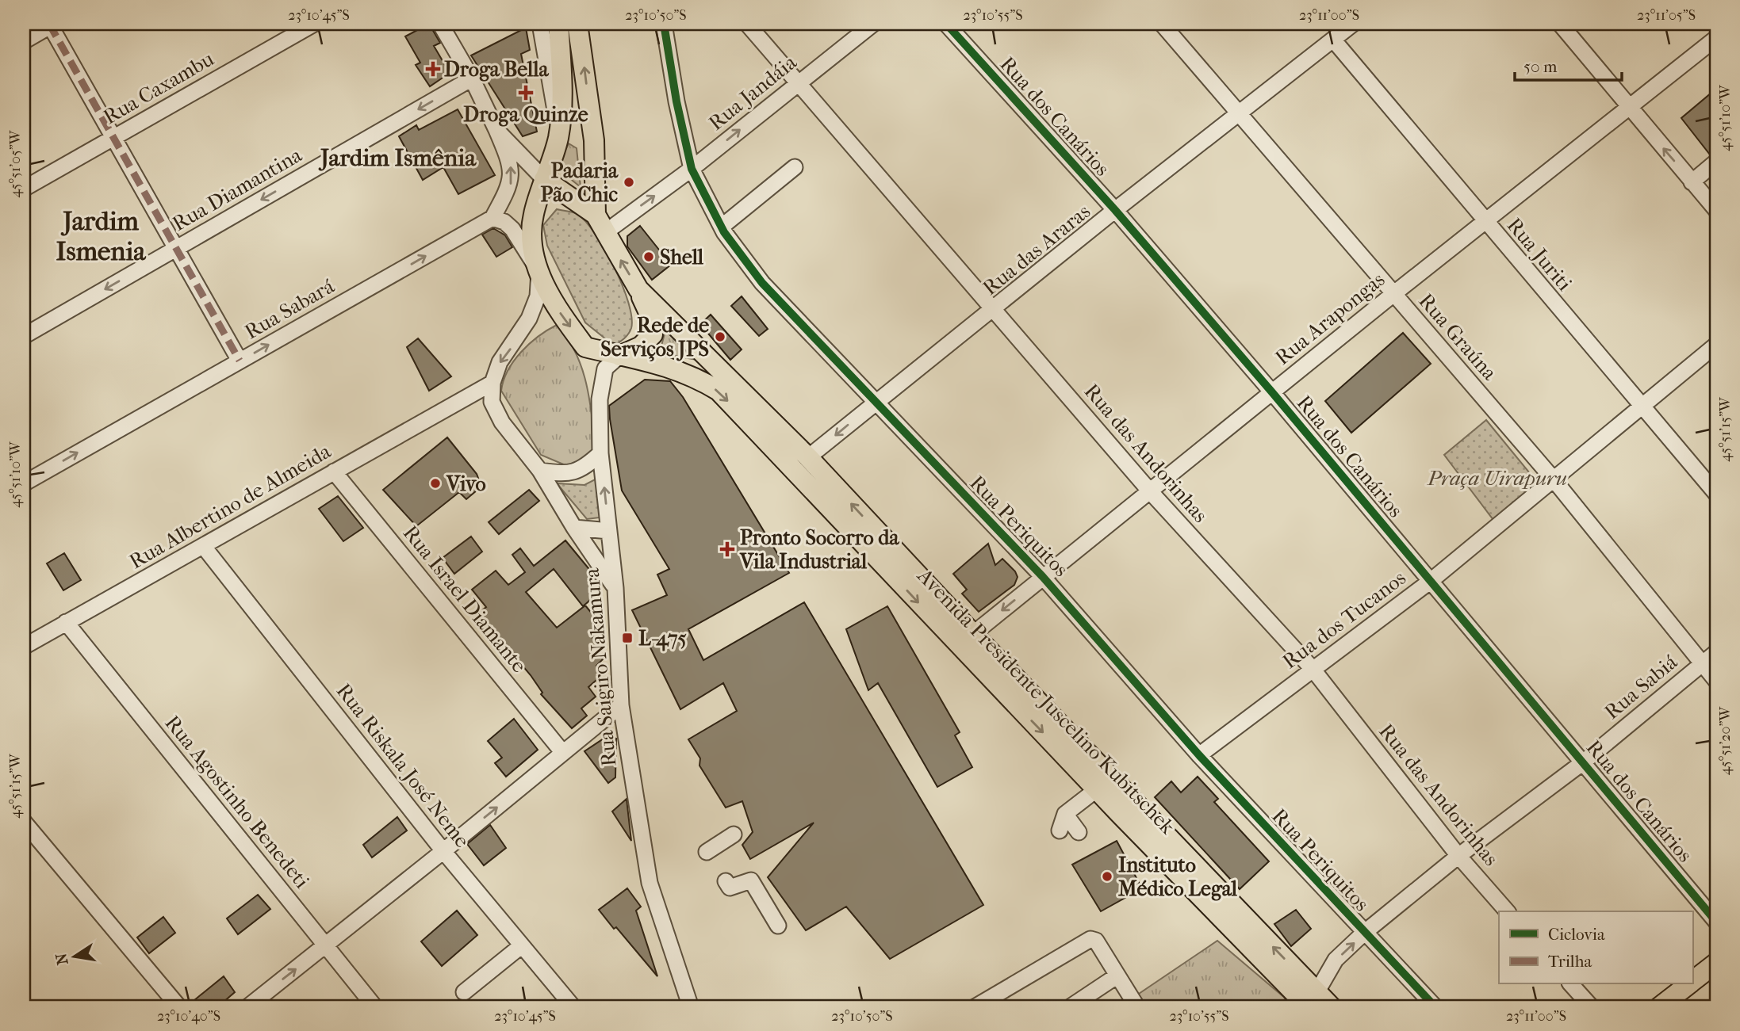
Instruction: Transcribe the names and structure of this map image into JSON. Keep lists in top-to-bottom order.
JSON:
{
  "streets": {
    "main road": ["Avenida Presidente Juscelino Kubitschek"],
    "street": [
      "Rua Caxambu",
      "Rua Jandáia",
      "Rua dos Canários",
      "Rua Diamantina",
      "Rua das Araras",
      "Rua Juriti",
      "Rua Sabará",
      "Rua Arapongas",
      "Rua Graúna",
      "Rua das Andorinhas",
      "Rua Albertino de Almeida",
      "Rua Periquitos",
      "Rua Israel Diamante",
      "Rua dos Tucanos",
      "Rua Saigiro Nakamura",
      "Rua Sabiá",
      "Rua Riskala José Neme",
      "Rua Agostinho Benedeti"
    ]
  },
  "crossings": [
    ["Rua Jandáia", "Rua das Andorinhas"],
    ["Rua Jandáia", "Rua Periquitos"],
    ["Rua Jandáia", "Avenida Presidente Juscelino Kubitschek"],
    ["Rua dos Canários", "Rua das Araras"],
    ["Rua dos Canários", "Rua Arapongas"],
    ["Rua dos Canários", "Rua dos Tucanos"],
    ["Rua dos Canários", "Rua Sabiá"],
    ["Rua das Araras", "Rua Juriti"],
    ["Rua das Araras", "Rua Graúna"],
    ["Rua das Araras", "Rua das Andorinhas"],
    ["Rua das Araras", "Rua Periquitos"],
    ["Rua das Araras", "Avenida Presidente Juscelino Kubitschek"],
    ["Rua Juriti", "Rua Arapongas"],
    ["Rua Juriti", "Rua dos Tucanos"],
    ["Rua Arapongas", "Rua Graúna"],
    ["Rua Arapongas", "Rua das Andorinhas"],
    ["Rua Arapongas", "Rua Periquitos"],
    ["Rua Arapongas", "Avenida Presidente Juscelino Kubitschek"],
    ["Rua Graúna", "Rua dos Tucanos"],
    ["Rua Graúna", "Rua Sabiá"],
    ["Rua das Andorinhas", "Rua dos Tucanos"],
    ["Rua das Andorinhas", "Rua Sabiá"],
    ["Rua Albertino de Almeida", "Rua Israel Diamante"],
    ["Rua Albertino de Almeida", "Rua Riskala José Neme"],
    ["Rua Albertino de Almeida", "Rua Agostinho Benedeti"],
    ["Rua Periquitos", "Rua dos Tucanos"],
    ["Rua Periquitos", "Rua Sabiá"],
    ["Rua Saigiro Nakamura", "Avenida Presidente Juscelino Kubitschek"],
    ["Rua Sabiá", "Avenida Presidente Juscelino Kubitschek"]
  ],
  "one_way": ["Rua Diamantina", "Rua Sabará"],
  "districts": ["Jardim Ismênia", "Jardim Ismenia"],
  "parks": ["Praça Uirapuru"],
  "places": {
    "health": ["Droga Bella", "Droga Quinze", "Pronto Socorro da Vila Industrial"],
    "other": [
      "Padaria Pão Chic",
      "Shell",
      "Rede de Serviços JPS",
      "Vivo",
      "Instituto Médico Legal"
    ],
    "transit": ["L-475"]
  },
  "legend": ["Ciclovia", "Trilha"],
  "scale_bar": "50 m",
  "north": "left",
  "coordinates": [
    "23°10'45\"S",
    "23°10'50\"S",
    "23°10'55\"S",
    "23°11'00\"S",
    "23°11'05\"S",
    "45°51'10\"W",
    "45°51'05\"W",
    "45°51'15\"W",
    "45°51'20\"W",
    "23°10'40\"S"
  ]
}
